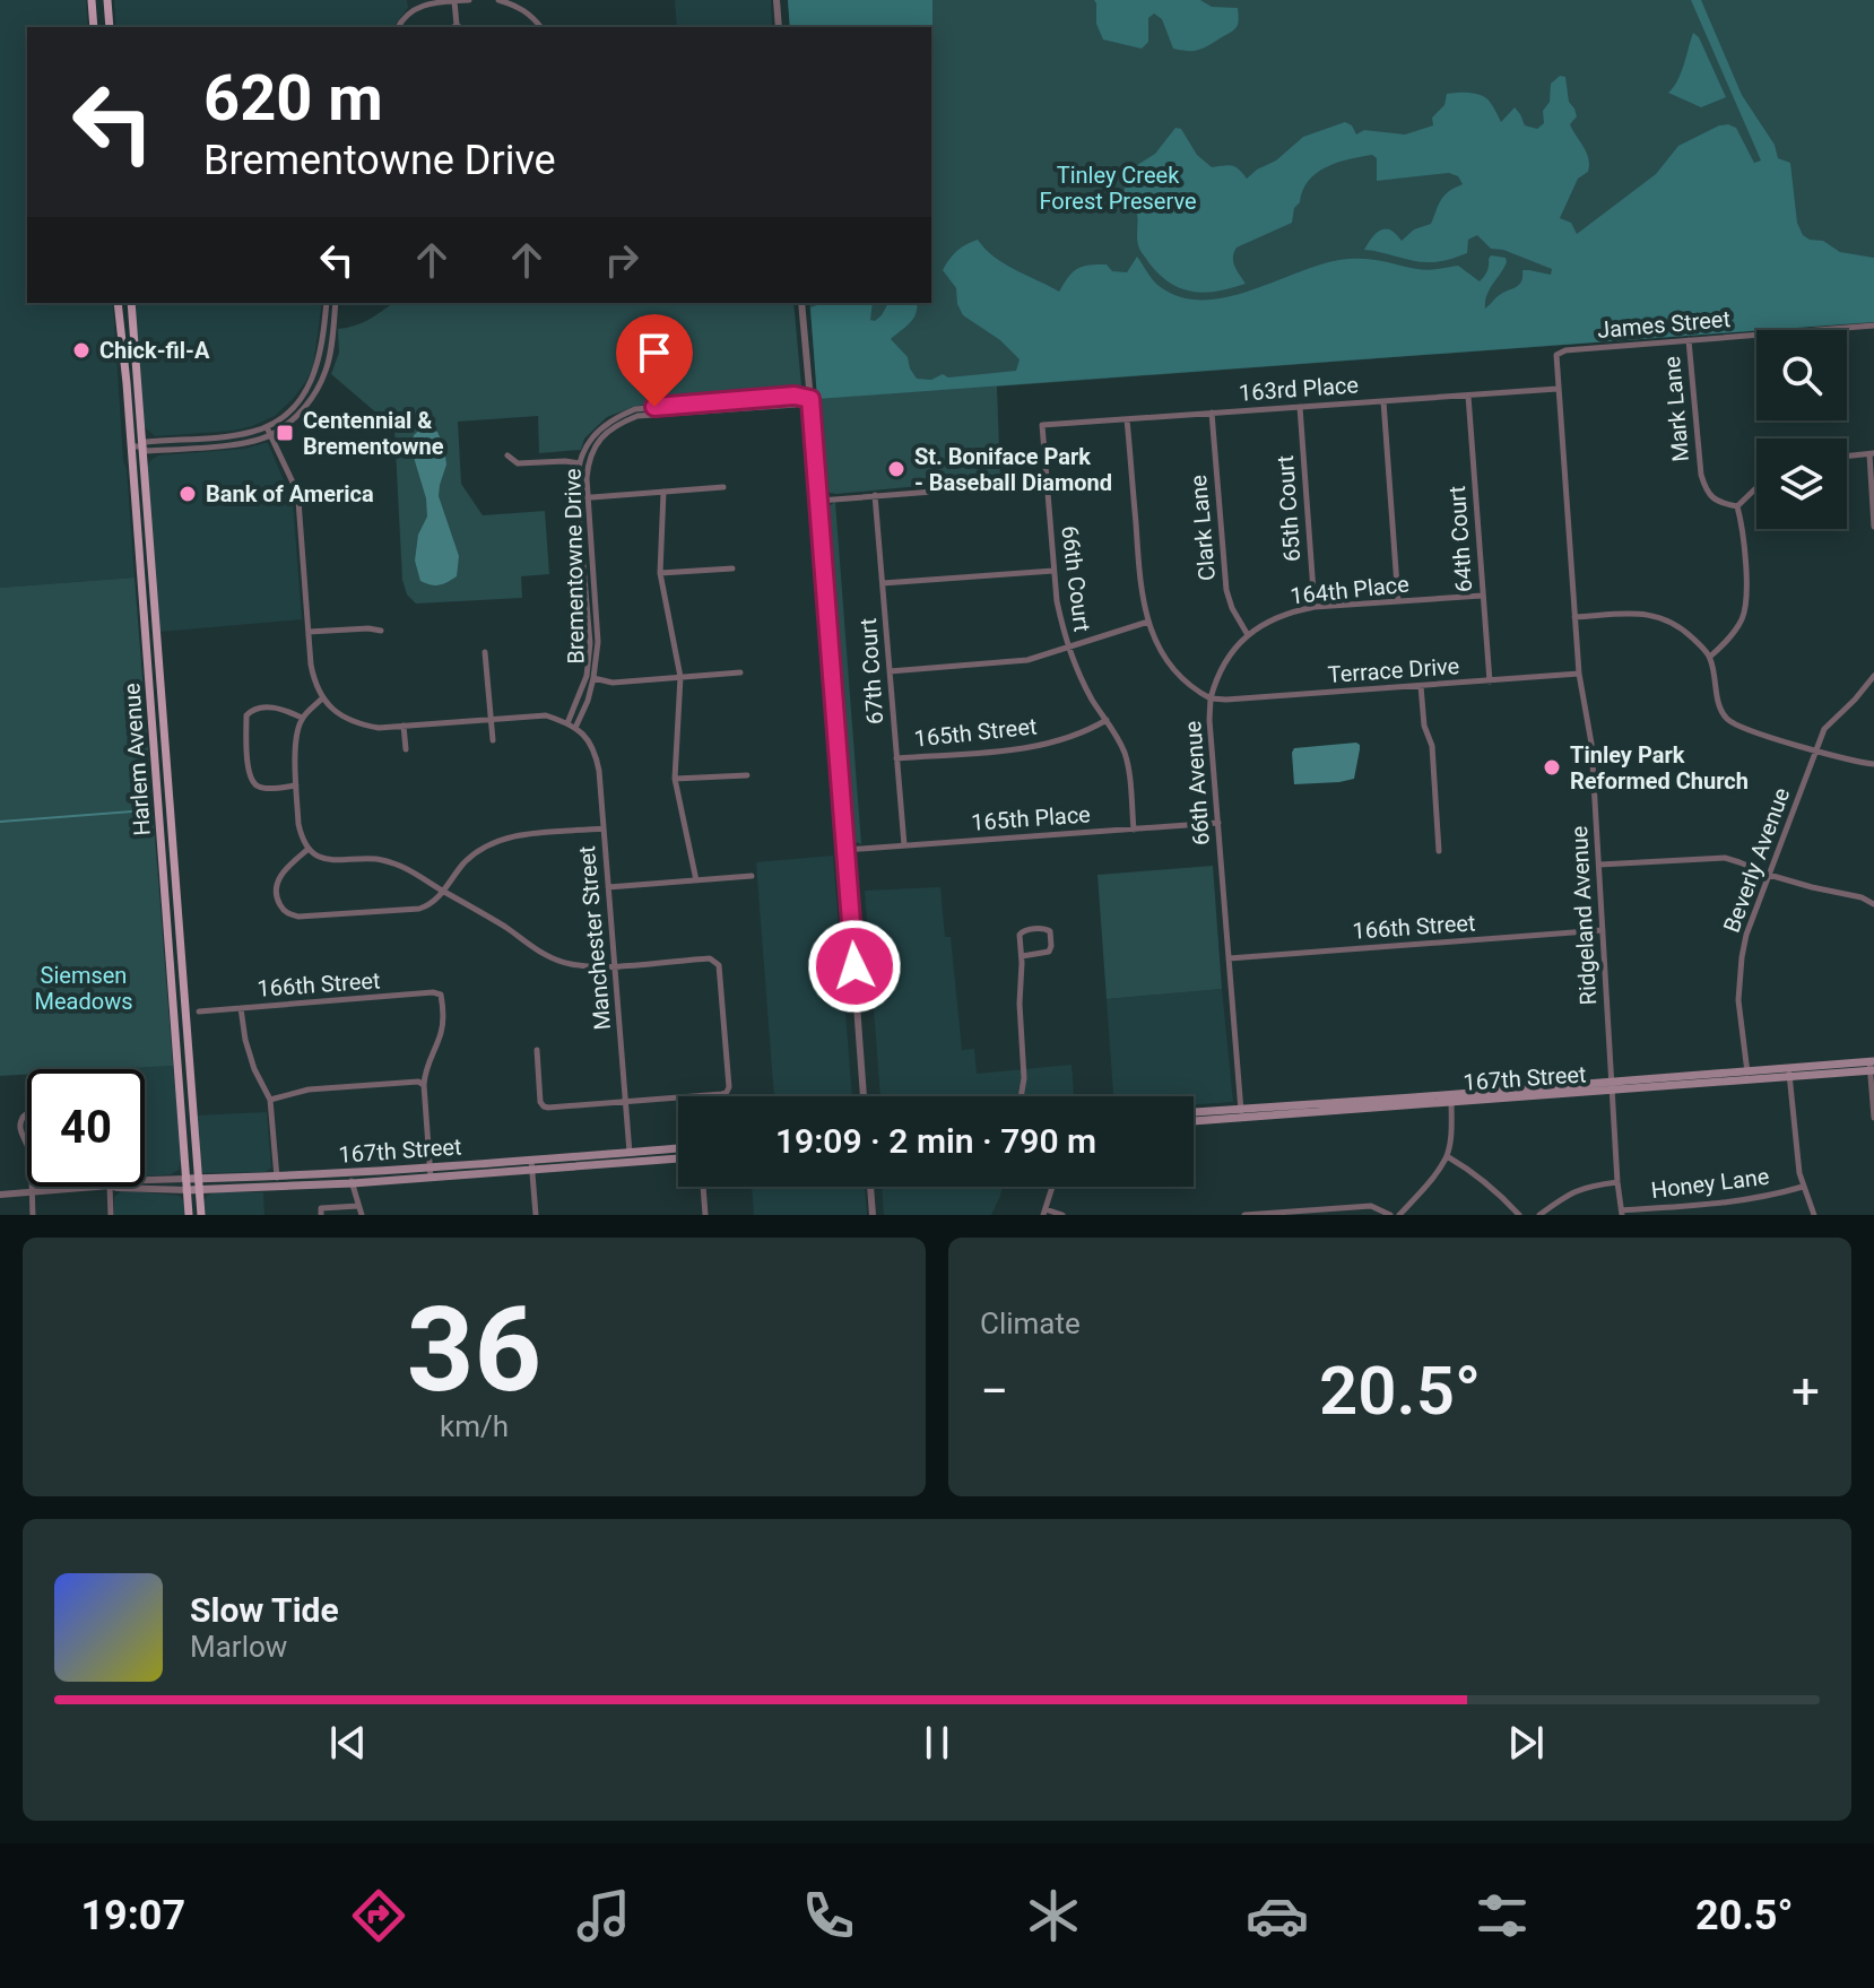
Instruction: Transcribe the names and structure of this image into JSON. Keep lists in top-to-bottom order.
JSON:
{
  "streets": {
    "main road": ["Harlem Avenue", "167th Street"],
    "street": [
      "James Street",
      "163rd Place",
      "Mark Lane",
      "65th Court",
      "Clark Lane",
      "64th Court",
      "Brementowne Drive",
      "66th Court",
      "164th Place",
      "Terrace Drive",
      "67th Court",
      "165th Street",
      "66th Avenue",
      "165th Place",
      "Beverly Avenue",
      "Ridgeland Avenue",
      "166th Street",
      "Manchester Street",
      "Honey Lane"
    ]
  },
  "crossings": [
    ["James Street", "Mark Lane"],
    ["James Street", "Ridgeland Avenue"],
    ["163rd Place", "65th Court"],
    ["163rd Place", "Clark Lane"],
    ["163rd Place", "64th Court"],
    ["163rd Place", "66th Court"],
    ["163rd Place", "66th Avenue"],
    ["163rd Place", "Ridgeland Avenue"],
    ["65th Court", "164th Place"],
    ["Clark Lane", "164th Place"],
    ["64th Court", "164th Place"],
    ["64th Court", "Terrace Drive"],
    ["Brementowne Drive", "Manchester Street"],
    ["66th Court", "165th Street"],
    ["66th Court", "165th Place"],
    ["164th Place", "Terrace Drive"],
    ["164th Place", "66th Avenue"],
    ["Terrace Drive", "66th Avenue"],
    ["Terrace Drive", "Ridgeland Avenue"],
    ["67th Court", "165th Street"],
    ["67th Court", "165th Place"],
    ["Harlem Avenue", "167th Street"],
    ["66th Avenue", "165th Place"],
    ["66th Avenue", "166th Street"],
    ["66th Avenue", "167th Street"],
    ["Beverly Avenue", "167th Street"],
    ["Ridgeland Avenue", "166th Street"],
    ["Ridgeland Avenue", "167th Street"],
    ["Ridgeland Avenue", "Honey Lane"],
    ["Manchester Street", "167th Street"]
  ],
  "parks": ["Tinley Creek Forest Preserve", "Siemsen Meadows"],
  "places": {
    "other": [
      "Chick-fil-A",
      "St. Boniface Park - Baseball Diamond",
      "Bank of America",
      "Tinley Park Reformed Church"
    ],
    "transit": ["Centennial & Brementowne"]
  },
  "page": {
    "turn": ["620 m", "Brementowne Drive"],
    "limit": "40",
    "trip": "19:09 · 2 min · 790 m",
    "tile": [
      ["36", "km/h"],
      "Climate"
    ],
    "heat": ["−", "20.5°", "+"],
    "song": ["Slow Tide", "Marlow"],
    "tabs": ["19:07", "20.5°"]
  }
}
